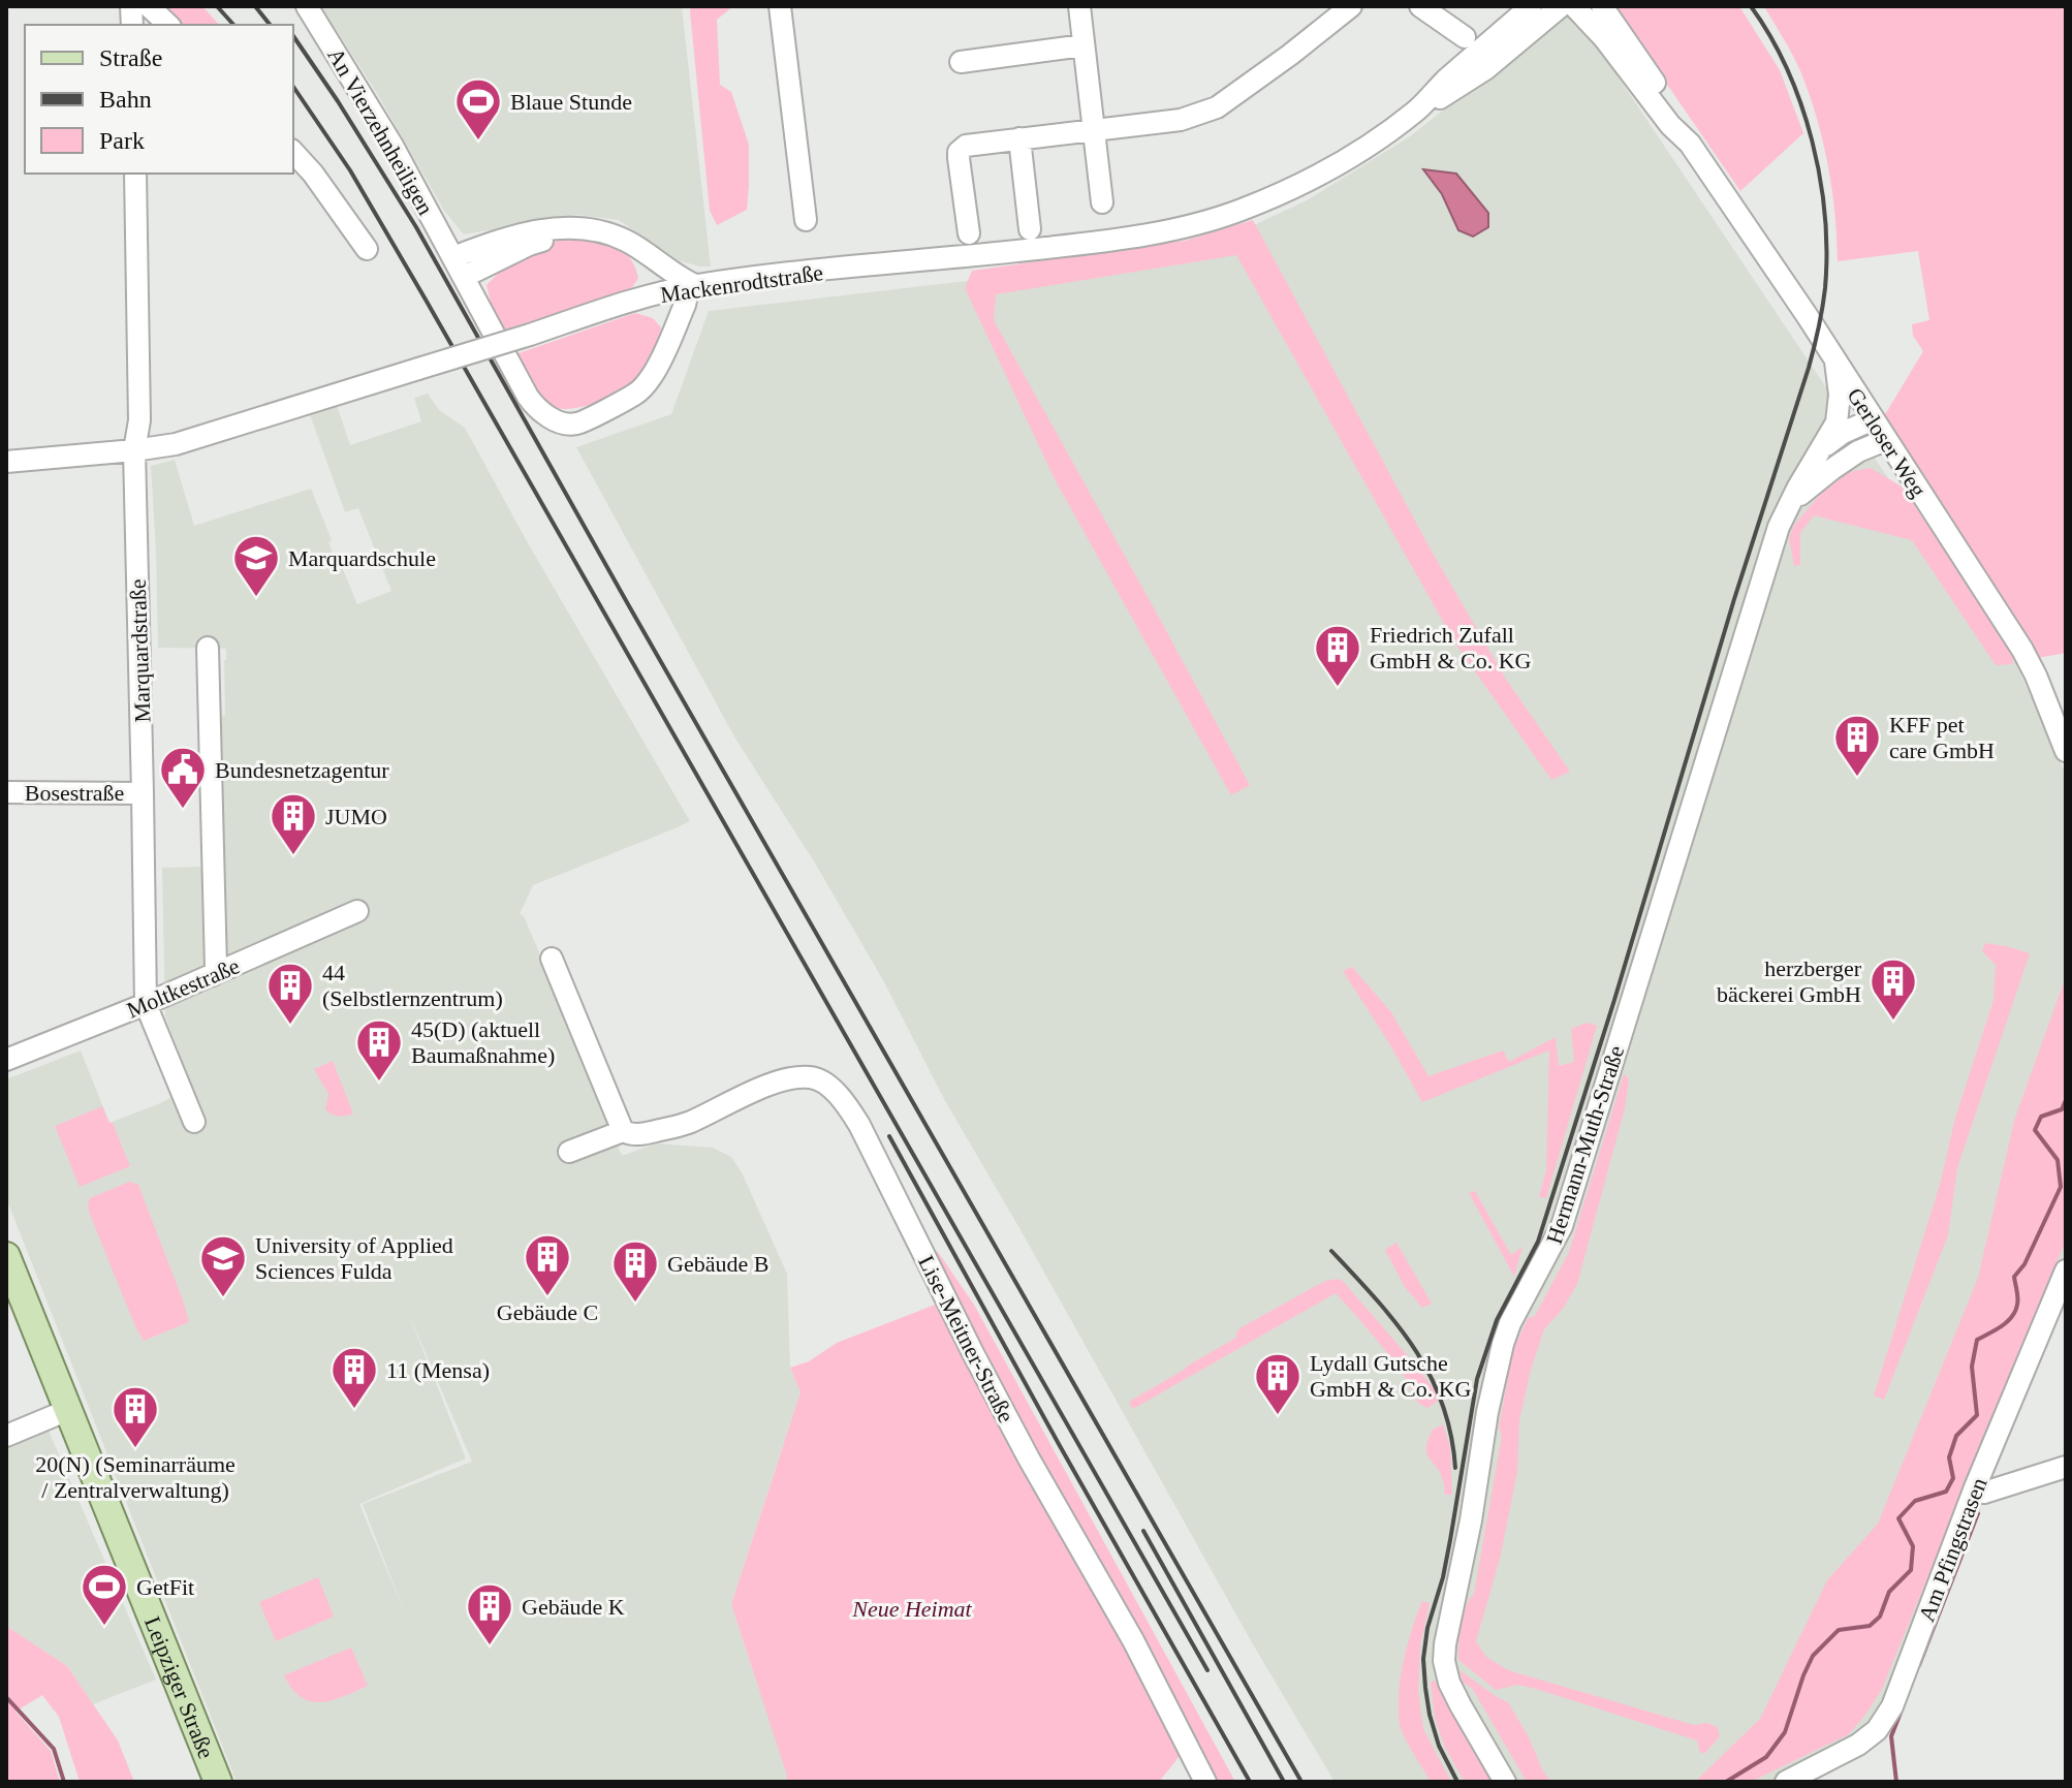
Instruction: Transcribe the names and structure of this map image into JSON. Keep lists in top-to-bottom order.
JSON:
{
  "streets": {
    "main road": ["Leipziger Straße"],
    "street": [
      "An Vierzehnheiligen",
      "Mackenrodtstraße",
      "Gerloser Weg",
      "Marquardstraße",
      "Bosestraße",
      "Moltkestraße",
      "Hermann-Muth-Straße",
      "Lise-Meitner-Straße",
      "Am Pfingstrasen"
    ]
  },
  "crossings": [
    ["An Vierzehnheiligen", "Mackenrodtstraße"],
    ["Mackenrodtstraße", "Marquardstraße"],
    ["Gerloser Weg", "Hermann-Muth-Straße"],
    ["Marquardstraße", "Bosestraße"],
    ["Marquardstraße", "Moltkestraße"]
  ],
  "parks": ["Neue Heimat"],
  "places": {
    "sports": ["Blaue Stunde", "GetFit"],
    "school or university": ["Marquardschule", "University of Applied Sciences Fulda"],
    "building": [
      "Friedrich Zufall GmbH & Co. KG",
      "KFF pet care GmbH",
      "JUMO",
      "herzberger bäckerei GmbH",
      "44 (Selbstlernzentrum)",
      "45(D) (aktuell Baumaßnahme)",
      "Gebäude C",
      "Gebäude B",
      "11 (Mensa)",
      "Lydall Gutsche GmbH & Co. KG",
      "20(N) (Seminarräume / Zentralverwaltung)",
      "Gebäude K"
    ],
    "public building": ["Bundesnetzagentur"]
  },
  "legend": ["Straße", "Bahn", "Park"]
}
